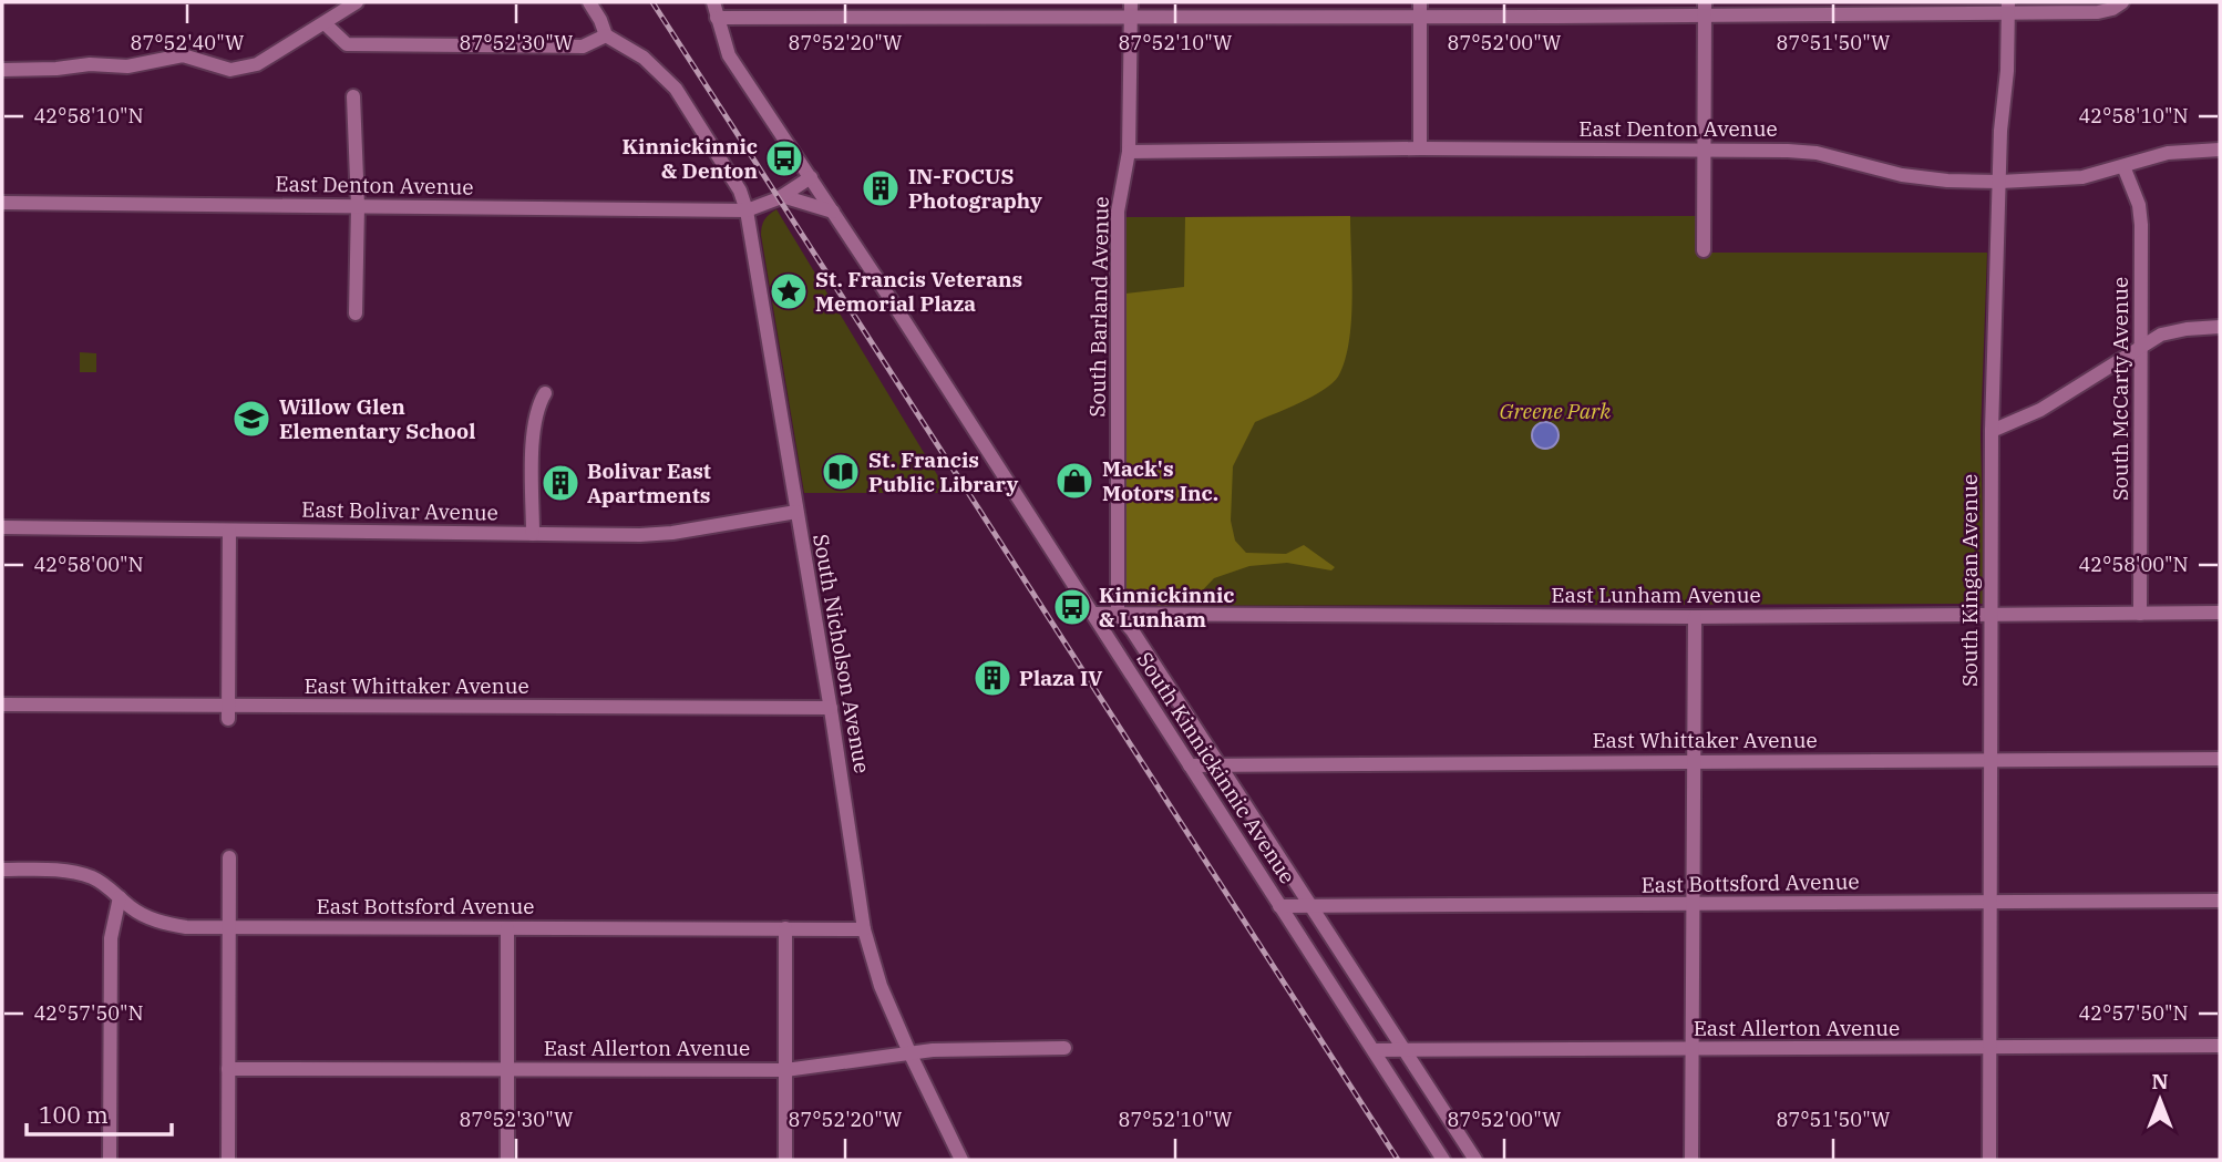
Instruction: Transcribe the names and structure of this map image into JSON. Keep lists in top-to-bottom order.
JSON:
{
  "streets": {
    "street": [
      "East Denton Avenue",
      "South Barland Avenue",
      "South McCarty Avenue",
      "East Bolivar Avenue",
      "South Kingan Avenue",
      "East Lunham Avenue",
      "South Nicholson Avenue",
      "East Whittaker Avenue",
      "South Kinnickinnic Avenue",
      "East Bottsford Avenue",
      "East Allerton Avenue"
    ]
  },
  "crossings": [
    ["East Denton Avenue", "South Barland Avenue"],
    ["East Denton Avenue", "South McCarty Avenue"],
    ["East Denton Avenue", "South Kingan Avenue"],
    ["East Denton Avenue", "South Nicholson Avenue"],
    ["South Barland Avenue", "East Lunham Avenue"],
    ["South Barland Avenue", "South Kinnickinnic Avenue"],
    ["South McCarty Avenue", "East Lunham Avenue"],
    ["East Bolivar Avenue", "South Nicholson Avenue"],
    ["South Kingan Avenue", "East Lunham Avenue"],
    ["South Kingan Avenue", "East Whittaker Avenue"],
    ["South Kingan Avenue", "East Bottsford Avenue"],
    ["South Kingan Avenue", "East Allerton Avenue"],
    ["East Lunham Avenue", "South Kinnickinnic Avenue"],
    ["South Nicholson Avenue", "East Whittaker Avenue"],
    ["South Nicholson Avenue", "East Bottsford Avenue"],
    ["South Nicholson Avenue", "East Allerton Avenue"],
    ["East Whittaker Avenue", "South Kinnickinnic Avenue"],
    ["South Kinnickinnic Avenue", "East Bottsford Avenue"],
    ["South Kinnickinnic Avenue", "East Allerton Avenue"]
  ],
  "parks": ["Greene Park"],
  "places": {
    "bus stop": ["Kinnickinnic & Denton", "Kinnickinnic & Lunham"],
    "building": ["IN-FOCUS Photography", "Bolivar East Apartments", "Plaza IV"],
    "place": ["St. Francis Veterans Memorial Plaza"],
    "school or university": ["Willow Glen Elementary School"],
    "library": ["St. Francis Public Library"],
    "shop": ["Mack's Motors Inc."]
  },
  "scale_bar": "100 m",
  "north": "top",
  "coordinates": [
    "87°52'40\"W",
    "87°52'30\"W",
    "87°52'20\"W",
    "87°52'10\"W",
    "87°52'00\"W",
    "87°51'50\"W",
    "42°58'10\"N",
    "42°58'00\"N",
    "42°57'50\"N"
  ]
}
